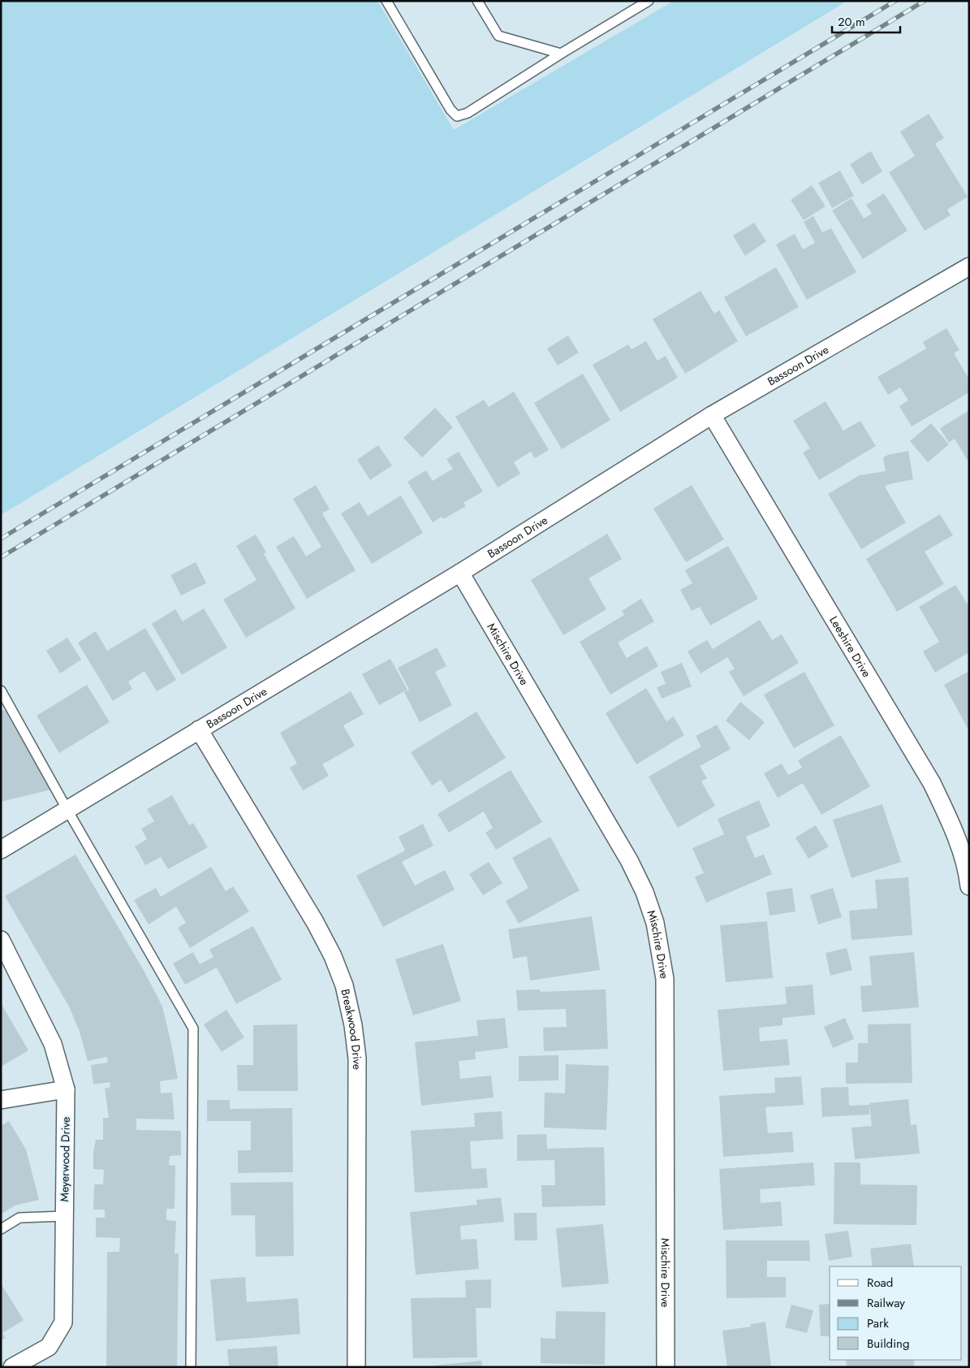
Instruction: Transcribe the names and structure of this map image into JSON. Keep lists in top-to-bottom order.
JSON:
{
  "streets": {
    "street": [
      "Bassoon Drive",
      "Leeshire Drive",
      "Mischire Drive",
      "Breakwood Drive",
      "Meyerwood Drive"
    ]
  },
  "crossings": [
    ["Bassoon Drive", "Leeshire Drive"],
    ["Bassoon Drive", "Mischire Drive"],
    ["Bassoon Drive", "Breakwood Drive"]
  ],
  "legend": [
    "Road",
    "Railway",
    "Park",
    "Building"
  ],
  "scale_bar": "20 m"
}
